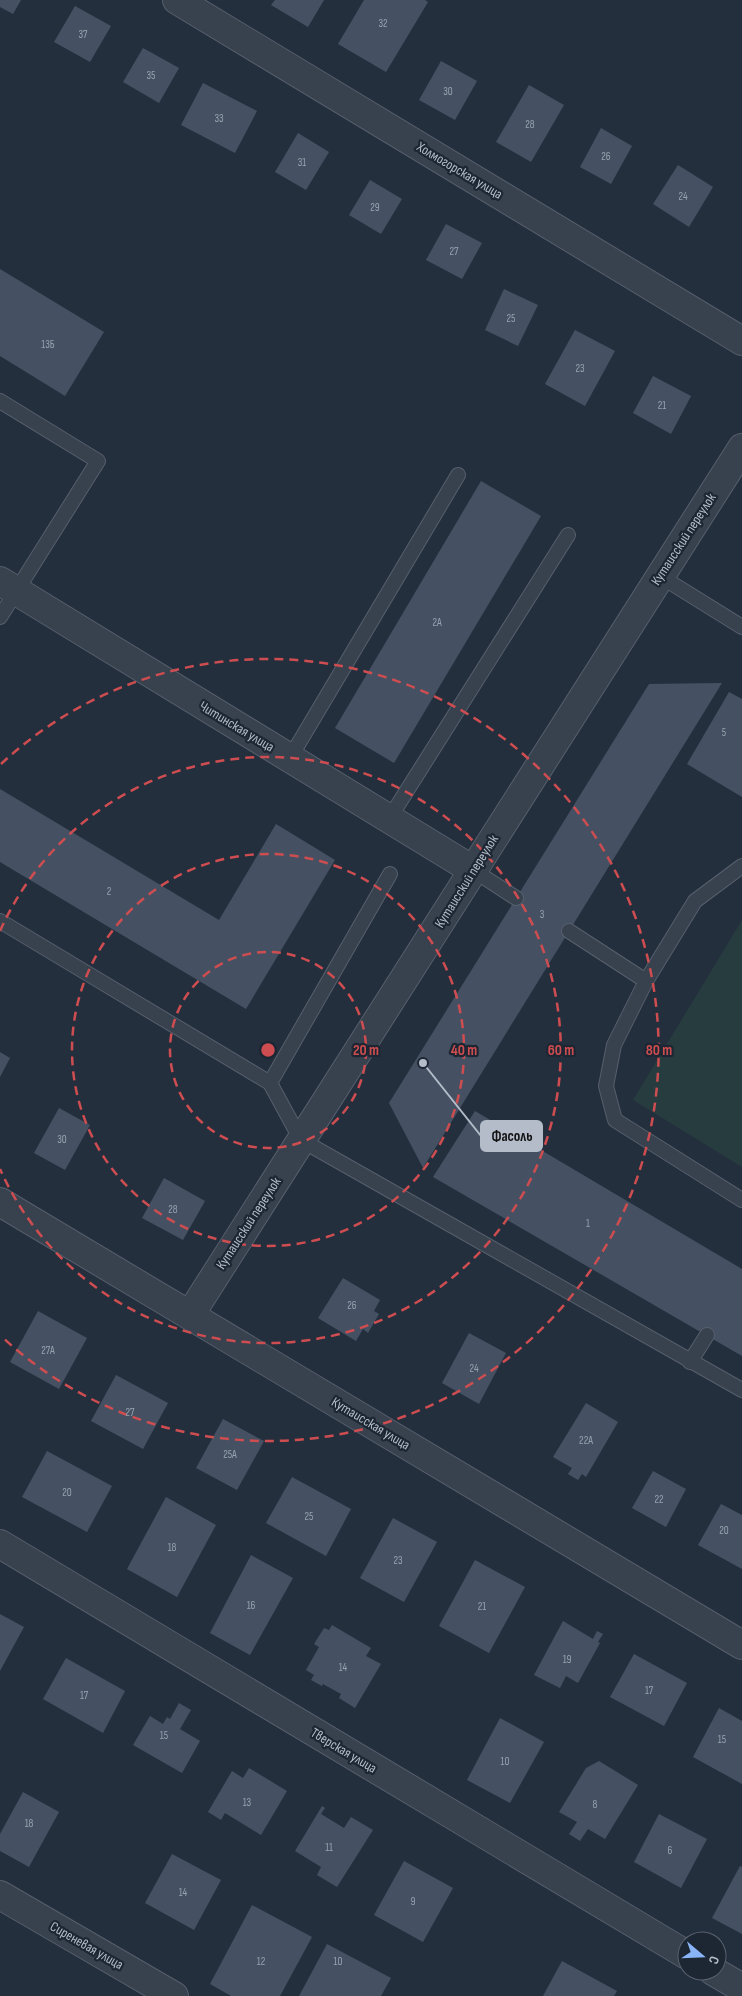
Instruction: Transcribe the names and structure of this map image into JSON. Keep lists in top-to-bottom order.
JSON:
{
  "streets": {
    "street": [
      "Холмогорская улица",
      "Кутаисский переулок",
      "Читинская улица",
      "Кутаисская улица",
      "Тверская улица",
      "Сиреневая улица"
    ]
  },
  "crossings": [
    ["Кутаисский переулок", "Читинская улица"],
    ["Кутаисский переулок", "Кутаисская улица"]
  ],
  "places": ["Фасоль"],
  "house_numbers": [
    "32",
    "37",
    "35",
    "30",
    "33",
    "28",
    "26",
    "31",
    "24",
    "29",
    "27",
    "25",
    "13Б",
    "23",
    "21",
    "2А",
    "5",
    "2",
    "3",
    "30",
    "28",
    "1",
    "26",
    "27А",
    "24",
    "27",
    "22А",
    "25А",
    "20",
    "22",
    "25",
    "20",
    "18",
    "23",
    "16",
    "21",
    "19",
    "14",
    "17",
    "17",
    "15",
    "15",
    "10",
    "13",
    "8",
    "18",
    "11",
    "6",
    "14",
    "9",
    "12",
    "10"
  ],
  "north": "right",
  "rings": [
    "20 m",
    "40 m",
    "60 m",
    "80 m"
  ]
}
